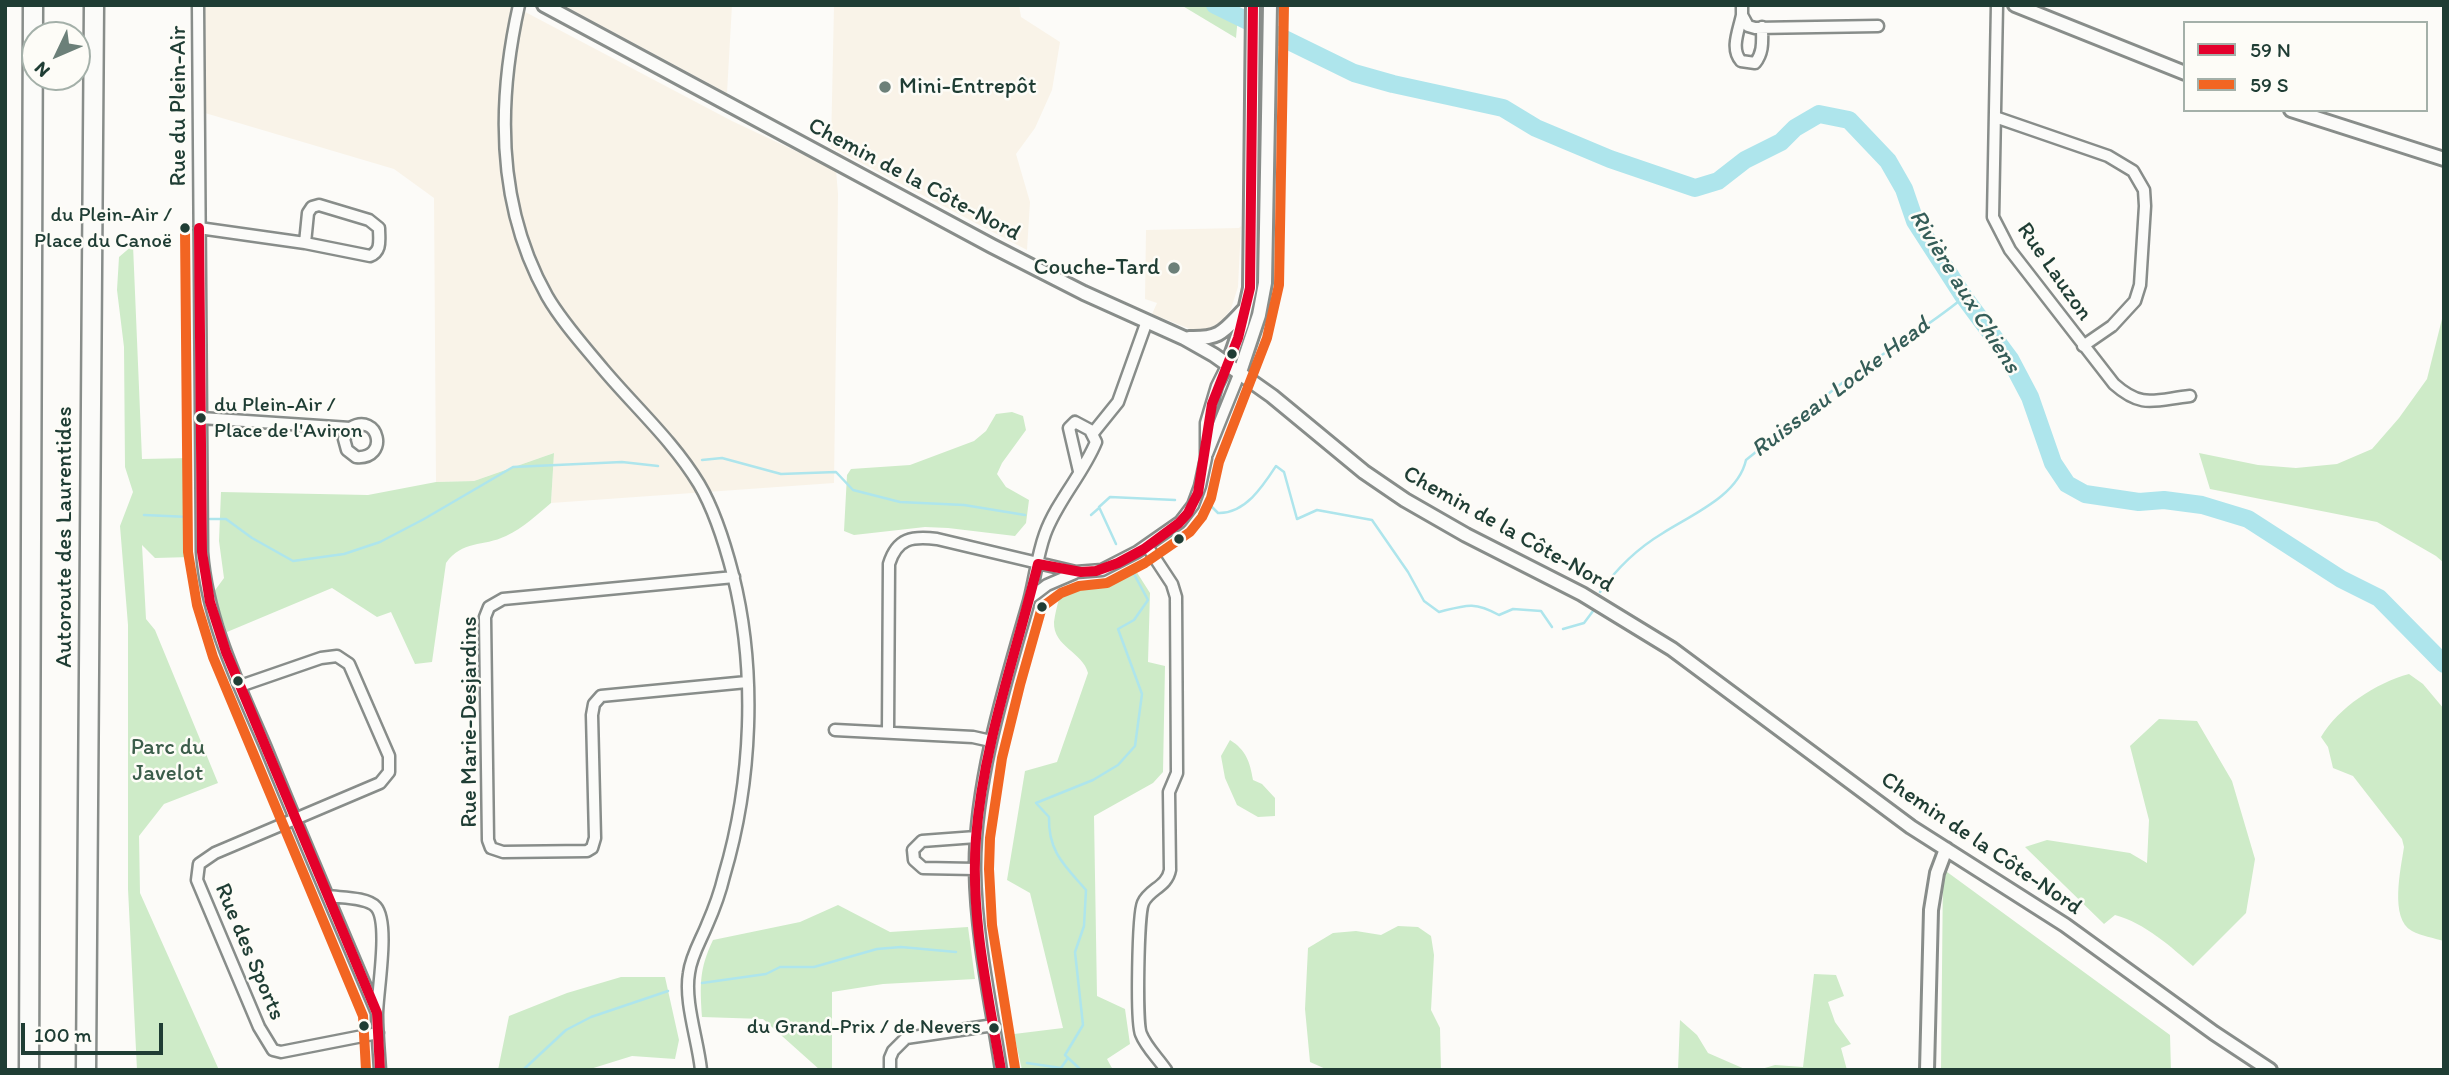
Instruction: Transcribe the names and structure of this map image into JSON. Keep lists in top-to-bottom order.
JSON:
{
  "streets": {
    "highway": ["Autoroute des Laurentides"],
    "street": [
      "Rue du Plein-Air",
      "Chemin de la Côte-Nord",
      "Rue Lauzon",
      "Rue Marie-Desjardins",
      "Rue des Sports"
    ]
  },
  "crossings": [
    ["Rue du Plein-Air", "Rue des Sports"]
  ],
  "water": ["Rivière aux Chiens", "Ruisseau Locke Head"],
  "parks": ["Parc du Javelot"],
  "places": [
    "Mini-Entrepôt",
    "du Plein-Air / Place du Canoë",
    "Couche-Tard",
    "du Plein-Air / Place de l'Aviron",
    "du Grand-Prix / de Nevers"
  ],
  "legend": ["59 N", "59 S"],
  "scale_bar": "100 m",
  "north": "bottom left"
}
